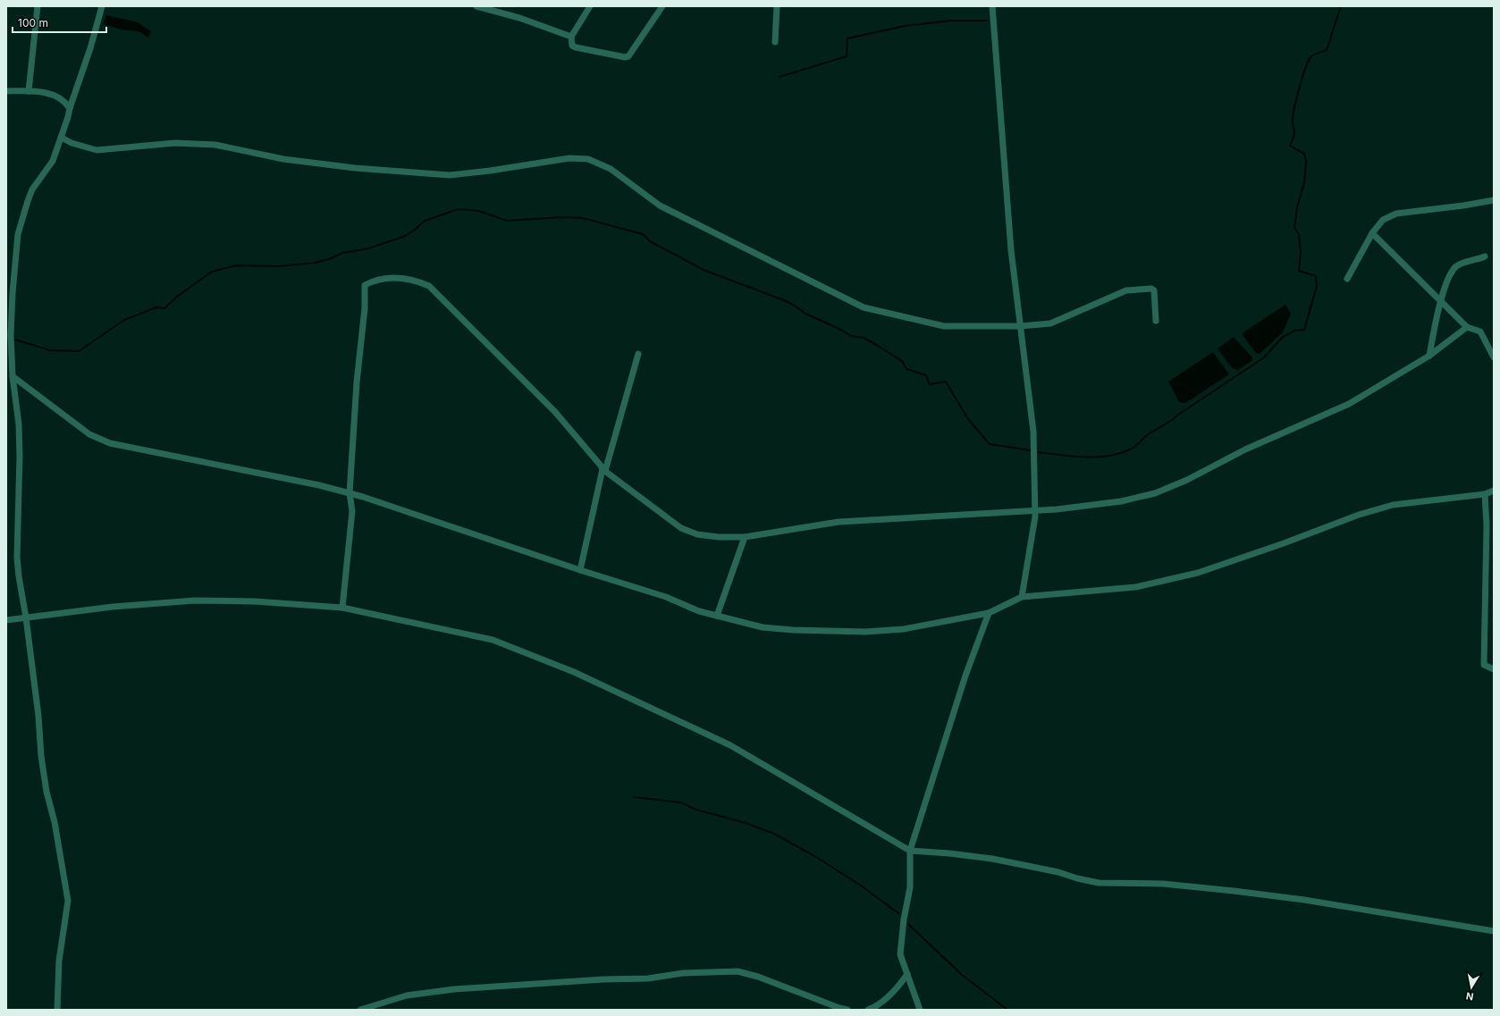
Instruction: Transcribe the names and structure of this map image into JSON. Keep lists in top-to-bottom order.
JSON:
{
  "scale_bar": "100 m",
  "north": "bottom"
}
